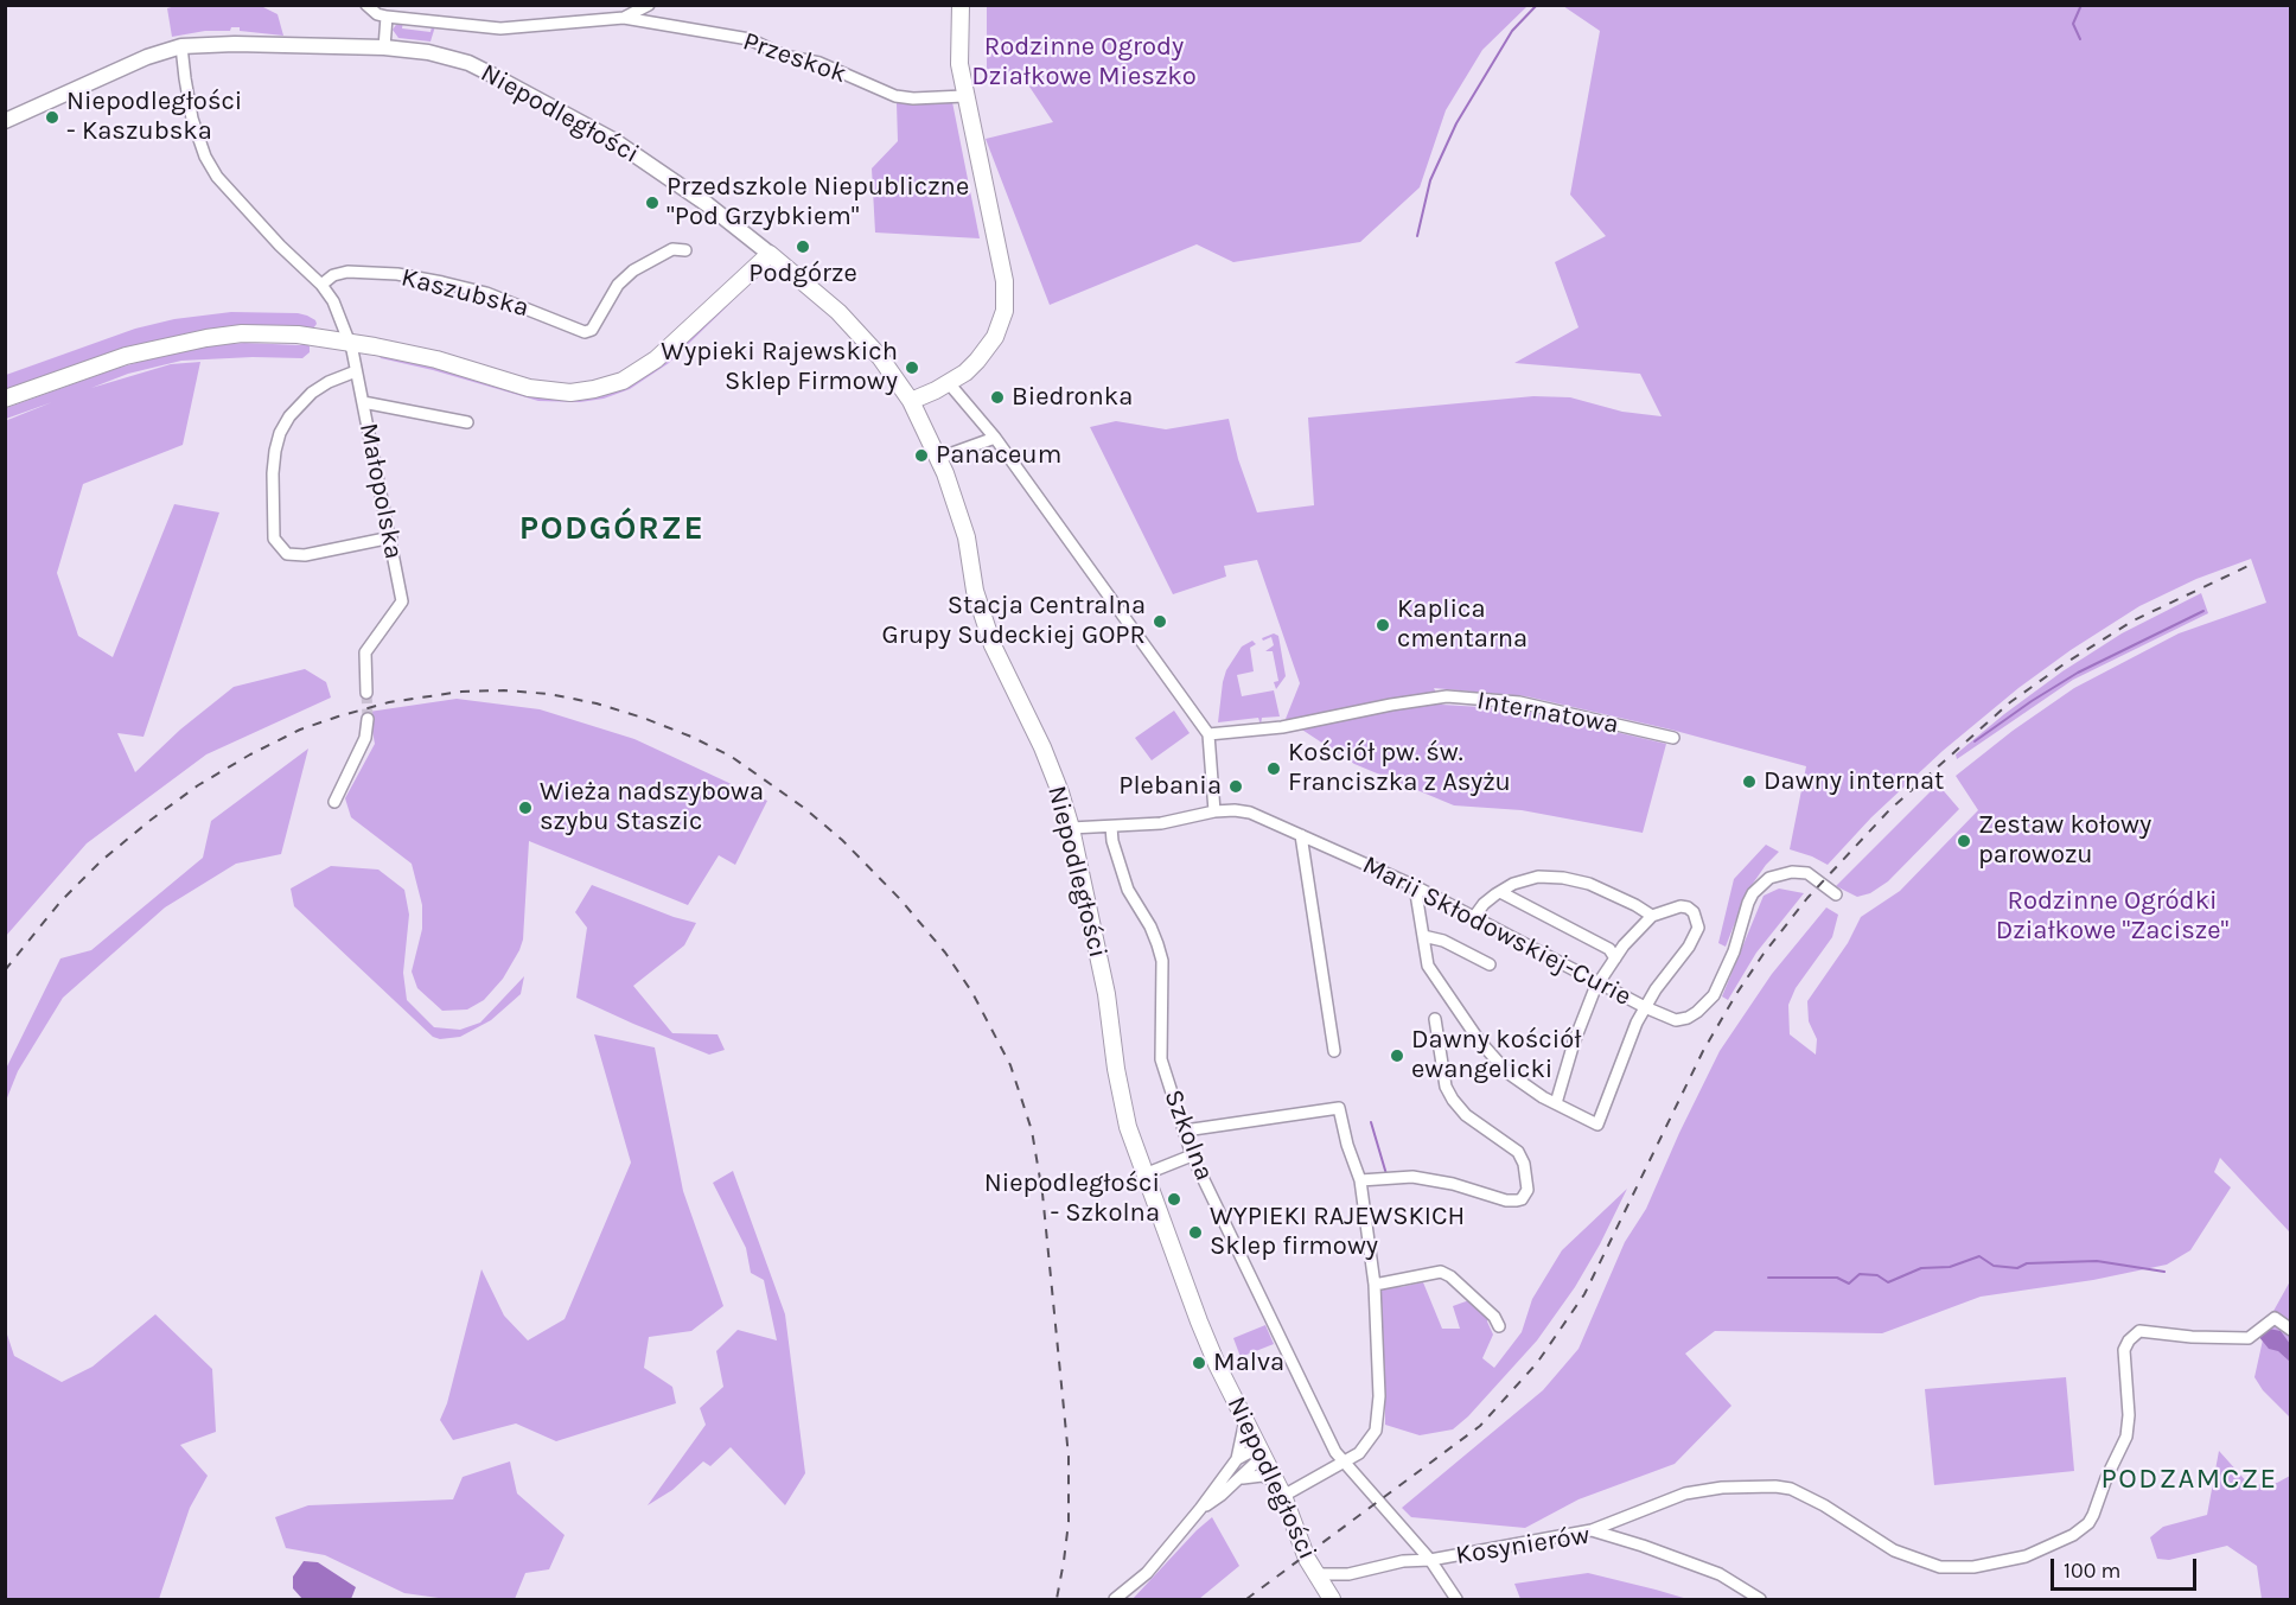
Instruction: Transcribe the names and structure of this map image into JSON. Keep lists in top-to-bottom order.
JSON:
{
  "streets": {
    "main road": ["Niepodległości"],
    "street": [
      "Przeskok",
      "Kaszubska",
      "Małopolska",
      "Internatowa",
      "Marii Skłodowskiej-Curie",
      "Szkolna",
      "Kosynierów"
    ]
  },
  "crossings": [
    ["Niepodległości", "Marii Skłodowskiej-Curie"],
    ["Niepodległości", "Kosynierów"],
    ["Kaszubska", "Małopolska"],
    ["Marii Skłodowskiej-Curie", "Szkolna"],
    ["Szkolna", "Kosynierów"]
  ],
  "districts": ["PODGÓRZE", "PODZAMCZE"],
  "parks": ["Rodzinne Ogrody Działkowe Mieszko", "Rodzinne Ogródki Działkowe \"Zacisze\""],
  "places": [
    "Niepodległości - Kaszubska",
    "Przedszkole Niepubliczne \"Pod Grzybkiem\"",
    "Podgórze",
    "Wypieki Rajewskich Sklep Firmowy",
    "Biedronka",
    "Panaceum",
    "Stacja Centralna Grupy Sudeckiej GOPR",
    "Kaplica cmentarna",
    "Kościół pw. św. Franciszka z Asyżu",
    "Dawny internat",
    "Plebania",
    "Wieża nadszybowa szybu Staszic",
    "Zestaw kołowy parowozu",
    "Dawny kościół ewangelicki",
    "Niepodległości - Szkolna",
    "WYPIEKI RAJEWSKICH Sklep firmowy",
    "Malva"
  ],
  "scale_bar": "100 m"
}
